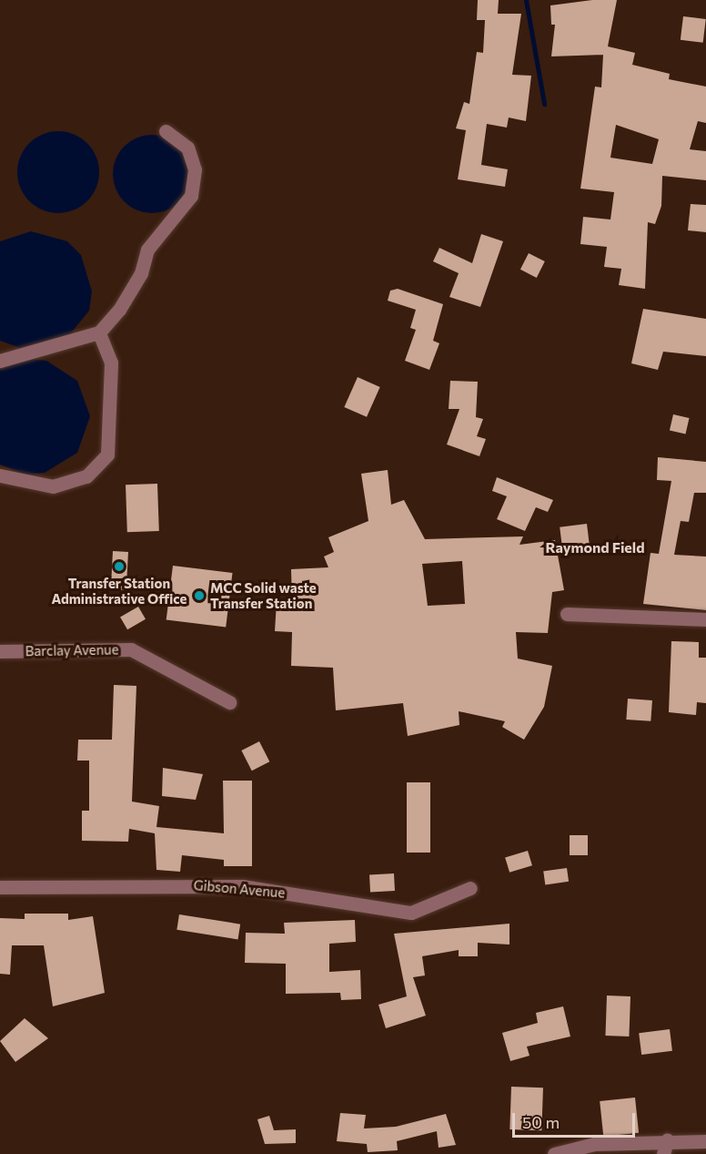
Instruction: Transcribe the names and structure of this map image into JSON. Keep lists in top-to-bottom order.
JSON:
{
  "streets": {
    "street": ["Barclay Avenue", "Gibson Avenue"]
  },
  "districts": ["Raymond Field"],
  "places": ["Transfer Station Administrative Office", "MCC Solid waste Transfer Station"],
  "scale_bar": "50 m"
}
